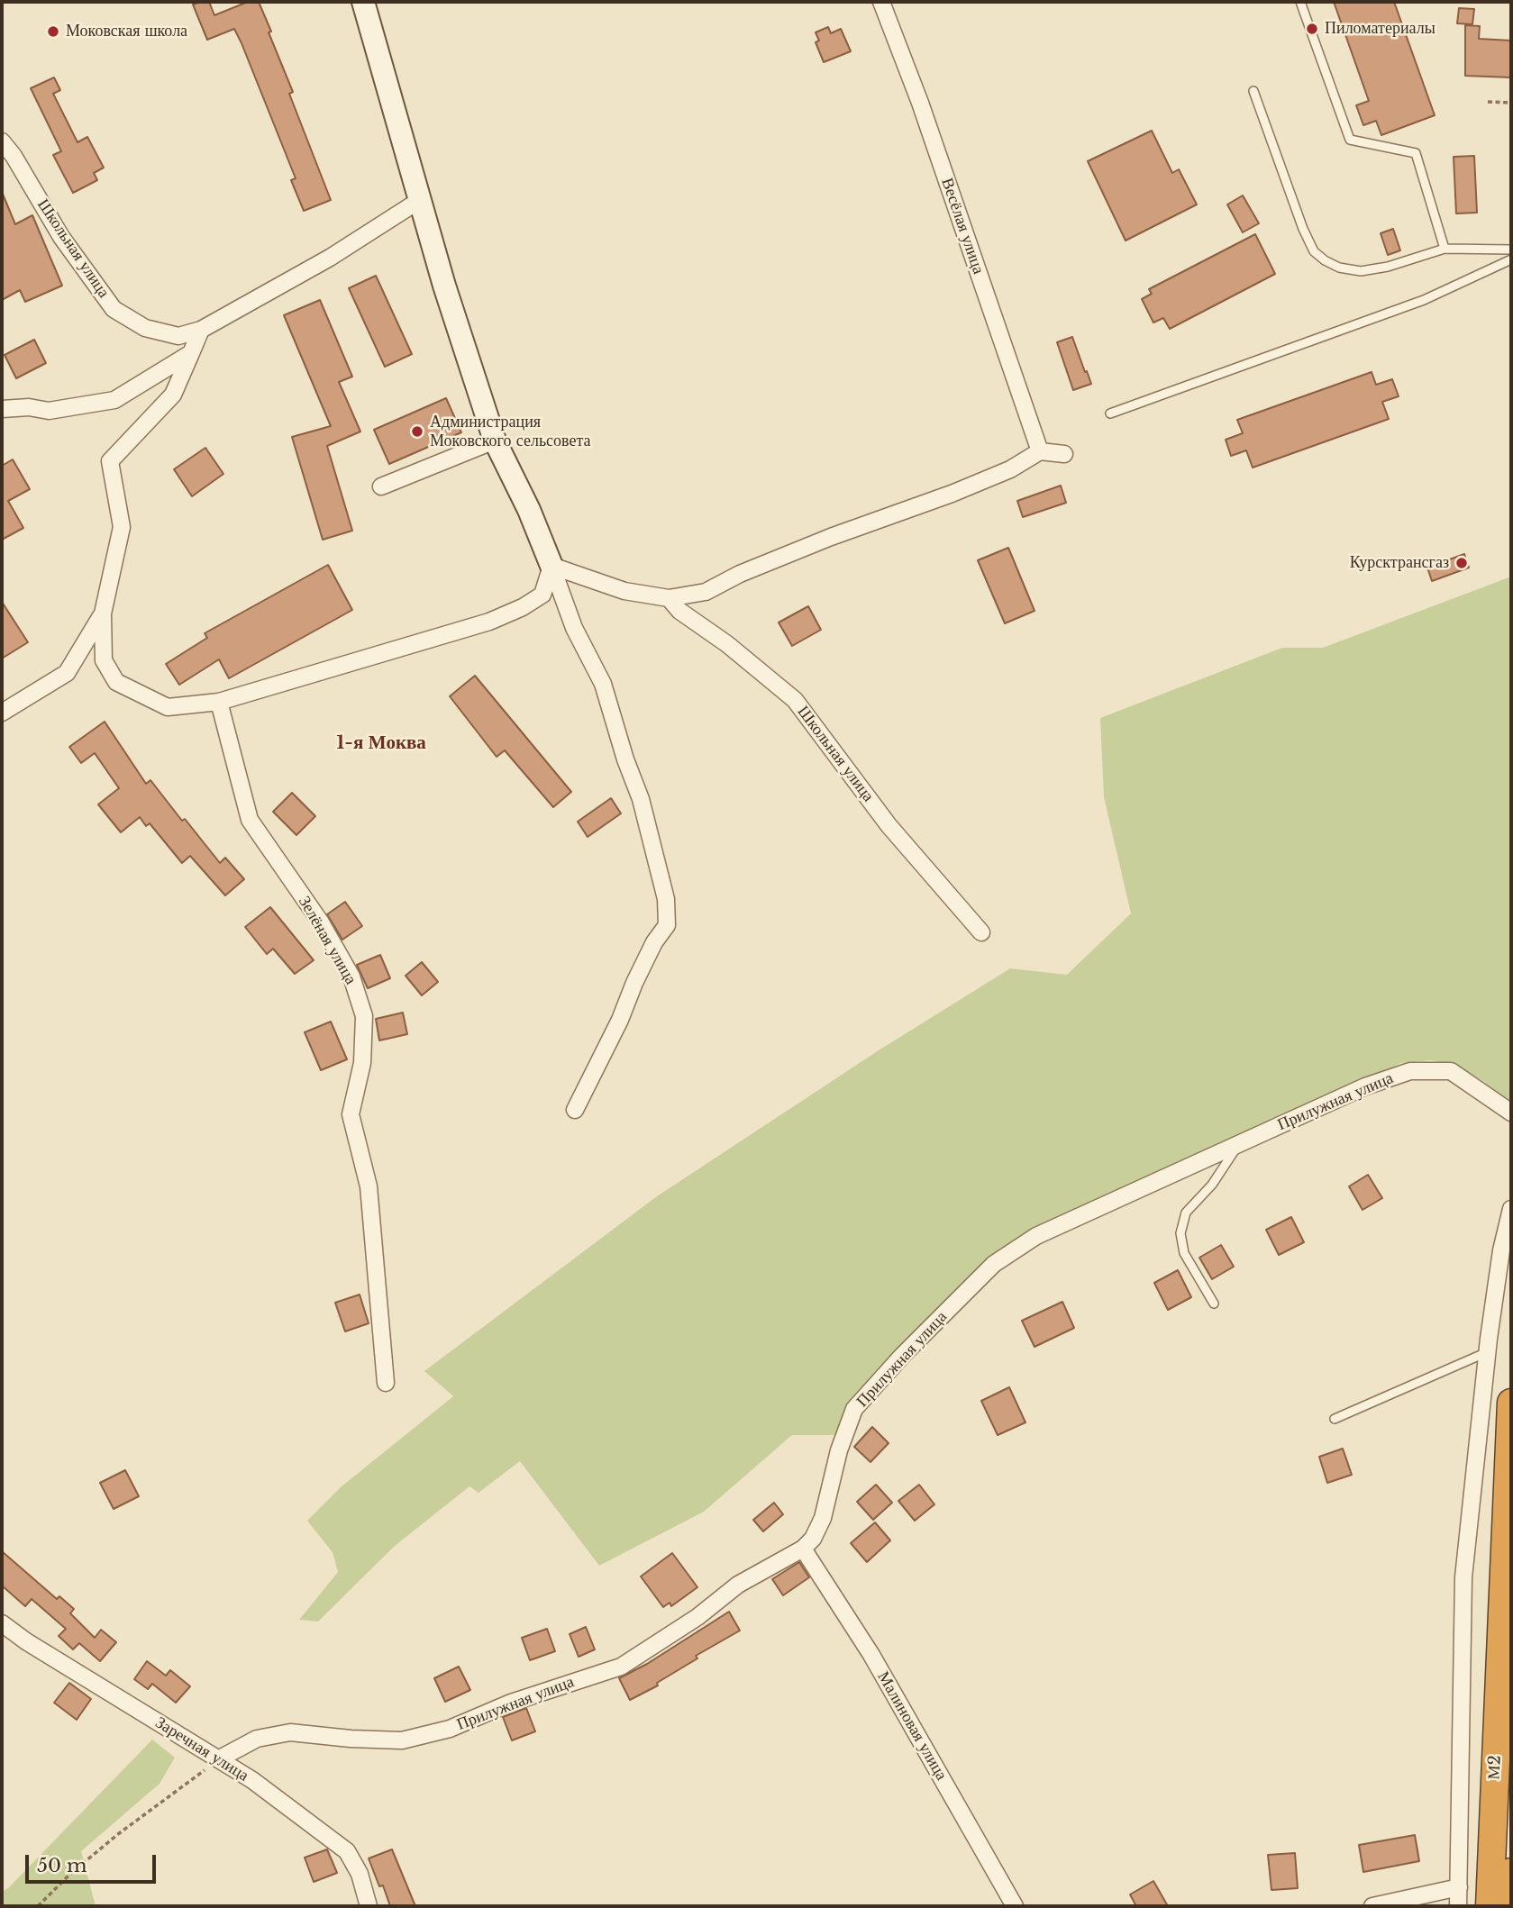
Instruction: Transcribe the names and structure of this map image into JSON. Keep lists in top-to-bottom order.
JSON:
{
  "streets": {
    "highway": ["М2"],
    "street": [
      "Весёлая улица",
      "Школьная улица",
      "Зелёная улица",
      "Прилужная улица",
      "Малиновая улица",
      "Заречная улица"
    ]
  },
  "crossings": [
    ["Прилужная улица", "Малиновая улица"],
    ["Прилужная улица", "Заречная улица"]
  ],
  "districts": ["1-я Моква"],
  "places": [
    "Пиломатериалы",
    "Моковская школа",
    "Администрация Моковского сельсовета",
    "Курсктрансгаз"
  ],
  "scale_bar": "50 m"
}
